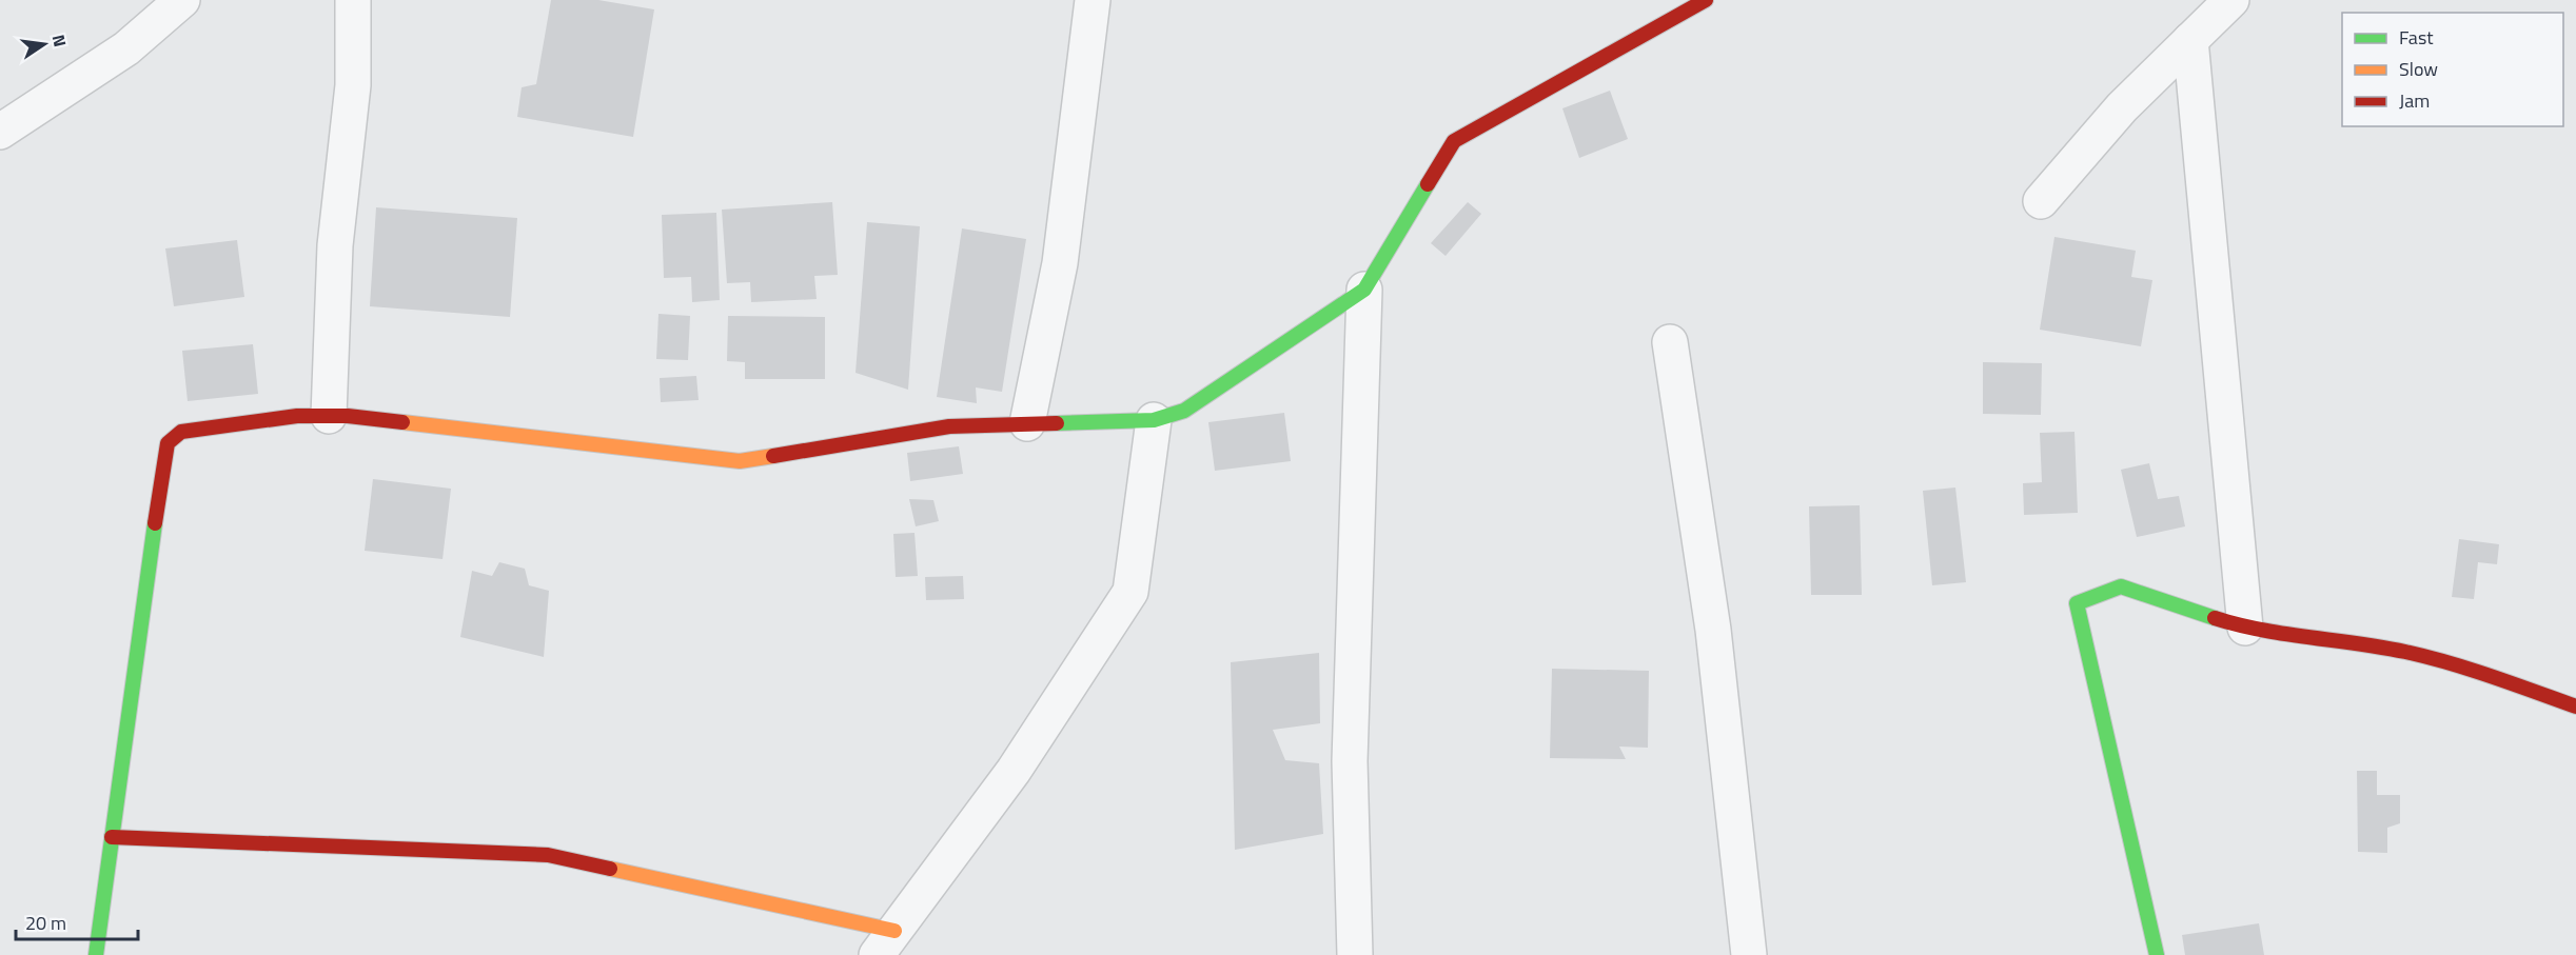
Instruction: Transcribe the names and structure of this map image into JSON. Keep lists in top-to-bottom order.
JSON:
{
  "legend": ["Fast", "Slow", "Jam"],
  "scale_bar": "20 m",
  "north": "right"
}
